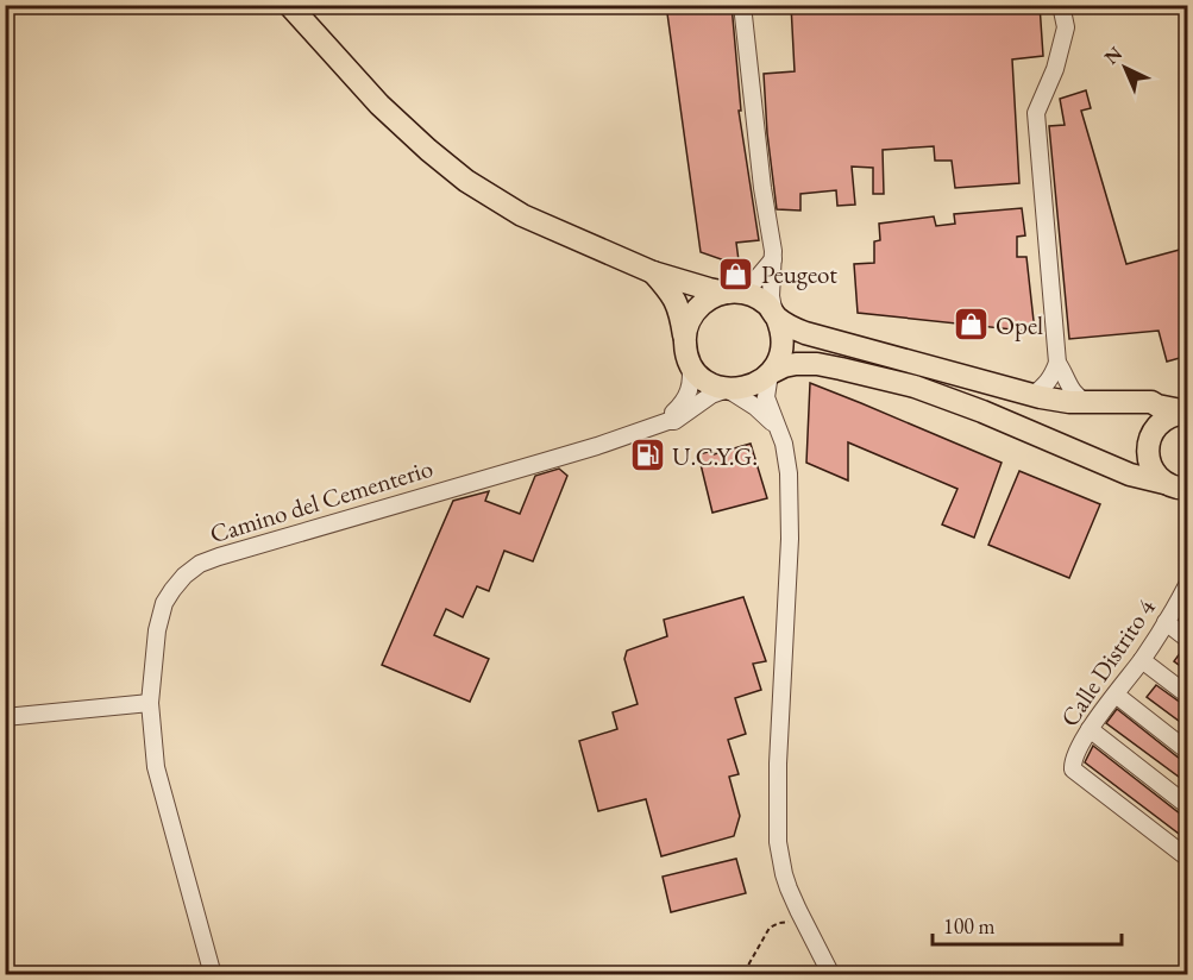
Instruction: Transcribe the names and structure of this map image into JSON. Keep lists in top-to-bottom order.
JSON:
{
  "streets": {
    "street": ["Camino del Cementerio", "Calle Distrito 4"]
  },
  "places": {
    "shop": ["Peugeot", "Opel"],
    "fuel station": ["U.C.Y.G."]
  },
  "scale_bar": "100 m",
  "north": "top left"
}
